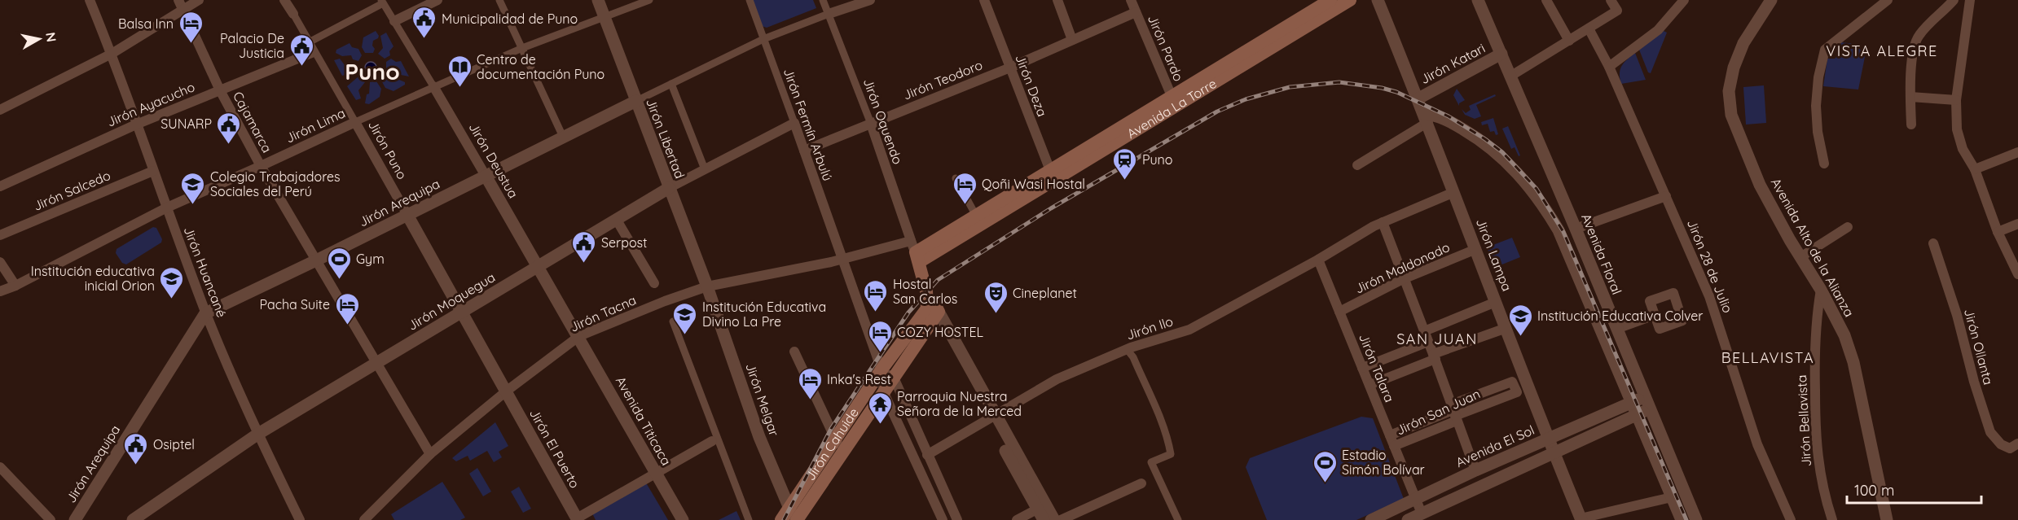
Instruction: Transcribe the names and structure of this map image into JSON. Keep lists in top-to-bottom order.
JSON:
{
  "streets": {
    "main road": ["Avenida La Torre", "Jirón Cahuide"],
    "street": [
      "Jirón Pardo",
      "Jirón Katari",
      "Jirón Teodoro",
      "Jirón Deza",
      "Jirón Ayacucho",
      "Jirón Oquendo",
      "Cajamarca",
      "Jirón Fermín Arbulú",
      "Jirón Lima",
      "Jirón Libertad",
      "Jirón Puno",
      "Jirón Deustua",
      "Jirón Salcedo",
      "Jirón Arequipa",
      "Avenida Alto de la Alianza",
      "Avenida Floral",
      "Jirón Lampa",
      "Jirón 28 de Julio",
      "Jirón Maldonado",
      "Jirón Huancané",
      "Jirón Moquegua",
      "Jirón Tacna",
      "Jirón Ilo",
      "Jirón Ollanta",
      "Jirón Talara",
      "Jirón Melgar",
      "Jirón San Juan",
      "Avenida Titicaca",
      "Jirón Bellavista",
      "Avenida El Sol",
      "Jirón El Puerto"
    ]
  },
  "crossings": [
    ["Jirón Pardo", "Jirón Teodoro"],
    ["Jirón Pardo", "Avenida La Torre"],
    ["Jirón Katari", "Avenida Floral"],
    ["Jirón Katari", "Jirón Lampa"],
    ["Jirón Teodoro", "Jirón Deza"],
    ["Jirón Teodoro", "Jirón Oquendo"],
    ["Jirón Teodoro", "Jirón Fermín Arbulú"],
    ["Jirón Deza", "Avenida La Torre"],
    ["Jirón Ayacucho", "Cajamarca"],
    ["Jirón Ayacucho", "Jirón Puno"],
    ["Jirón Ayacucho", "Jirón Huancané"],
    ["Avenida La Torre", "Jirón Oquendo"],
    ["Avenida La Torre", "Jirón Tacna"],
    ["Jirón Oquendo", "Jirón Arequipa"],
    ["Jirón Oquendo", "Jirón Tacna"],
    ["Cajamarca", "Jirón Lima"],
    ["Cajamarca", "Jirón Arequipa"],
    ["Cajamarca", "Jirón Moquegua"],
    ["Cajamarca", "Jirón Tacna"],
    ["Jirón Fermín Arbulú", "Jirón Arequipa"],
    ["Jirón Fermín Arbulú", "Jirón Moquegua"],
    ["Jirón Fermín Arbulú", "Jirón Tacna"],
    ["Jirón Fermín Arbulú", "Jirón Cahuide"],
    ["Jirón Lima", "Jirón Libertad"],
    ["Jirón Lima", "Jirón Puno"],
    ["Jirón Lima", "Jirón Deustua"],
    ["Jirón Lima", "Jirón Huancané"],
    ["Jirón Libertad", "Jirón Arequipa"],
    ["Jirón Libertad", "Jirón Moquegua"],
    ["Jirón Libertad", "Jirón Tacna"],
    ["Jirón Libertad", "Jirón Melgar"],
    ["Jirón Puno", "Jirón Arequipa"],
    ["Jirón Puno", "Jirón Moquegua"],
    ["Jirón Puno", "Jirón Tacna"],
    ["Jirón Puno", "Jirón El Puerto"],
    ["Jirón Deustua", "Jirón Arequipa"],
    ["Jirón Deustua", "Jirón Moquegua"],
    ["Jirón Deustua", "Jirón Tacna"],
    ["Jirón Deustua", "Avenida Titicaca"],
    ["Jirón Salcedo", "Jirón Huancané"],
    ["Jirón Arequipa", "Jirón Huancané"],
    ["Avenida Alto de la Alianza", "Jirón Bellavista"],
    ["Avenida Floral", "Avenida El Sol"],
    ["Jirón Lampa", "Jirón Maldonado"],
    ["Jirón Lampa", "Jirón Ilo"],
    ["Jirón Lampa", "Avenida El Sol"],
    ["Jirón Maldonado", "Jirón Talara"],
    ["Jirón Huancané", "Jirón Moquegua"],
    ["Jirón Tacna", "Jirón Melgar"],
    ["Jirón Tacna", "Avenida Titicaca"],
    ["Jirón Tacna", "Jirón El Puerto"],
    ["Jirón Ilo", "Jirón Talara"],
    ["Jirón Talara", "Jirón San Juan"],
    ["Jirón Talara", "Avenida El Sol"],
    ["Jirón Melgar", "Jirón Cahuide"]
  ],
  "districts": [
    "VISTA ALEGRE",
    "Puno",
    "SAN JUAN",
    "BELLAVISTA"
  ],
  "places": {
    "public building": [
      "Municipalidad de Puno",
      "Palacio De Justicia",
      "SUNARP",
      "Serpost",
      "Osiptel"
    ],
    "hotel": [
      "Balsa Inn",
      "Qoñi Wasi Hostal",
      "Hostal San Carlos",
      "Pacha Suite",
      "COZY HOSTEL",
      "Inka's Rest"
    ],
    "library": ["Centro de documentación Puno"],
    "station": ["Puno"],
    "school or university": [
      "Colegio Trabajadores Sociales del Perú",
      "Institución educativa inicial Orion",
      "Institución Educativa Divino La Pre",
      "Institución Educativa Colver"
    ],
    "sports": ["Gym", "Estadio Simón Bolívar"],
    "theatre": ["Cineplanet"],
    "temple": ["Parroquia Nuestra Señora de la Merced"]
  },
  "scale_bar": "100 m",
  "north": "right"
}
